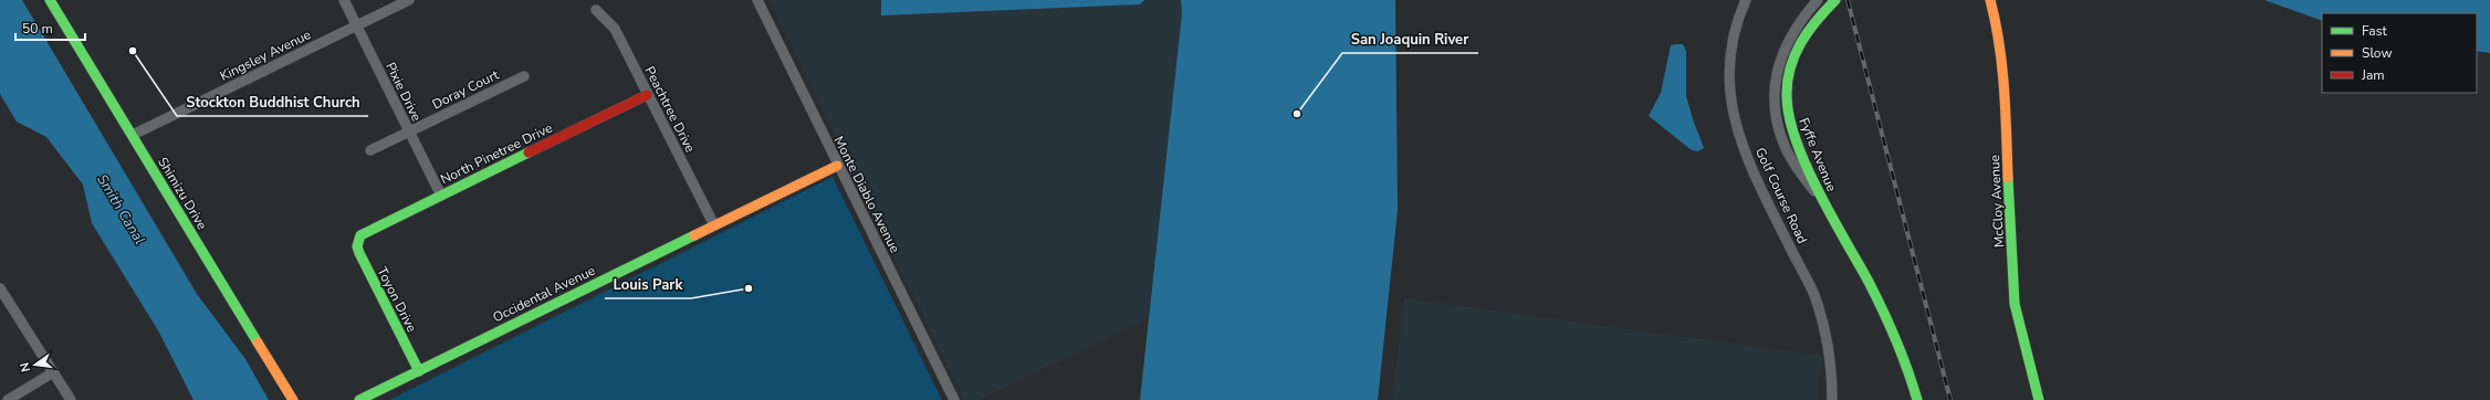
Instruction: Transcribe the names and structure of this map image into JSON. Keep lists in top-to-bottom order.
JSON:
{
  "streets": {
    "street": [
      "Kingsley Avenue",
      "Doray Court",
      "Pixie Drive",
      "Peachtree Drive",
      "North Pinetree Drive",
      "Fyffe Avenue",
      "Shimizu Drive",
      "Monte Diablo Avenue",
      "Golf Course Road",
      "McCloy Avenue",
      "Occidental Avenue",
      "Toyon Drive"
    ]
  },
  "crossings": [
    ["Kingsley Avenue", "Pixie Drive"],
    ["Kingsley Avenue", "Shimizu Drive"],
    ["Doray Court", "Pixie Drive"],
    ["Pixie Drive", "North Pinetree Drive"],
    ["Peachtree Drive", "North Pinetree Drive"],
    ["Peachtree Drive", "Occidental Avenue"],
    ["North Pinetree Drive", "Toyon Drive"],
    ["Monte Diablo Avenue", "Occidental Avenue"],
    ["Occidental Avenue", "Toyon Drive"]
  ],
  "water": ["Smith Canal"],
  "places": ["Stockton Buddhist Church", "San Joaquin River", "Louis Park"],
  "legend": ["Fast", "Slow", "Jam"],
  "scale_bar": "50 m",
  "north": "left"
}
